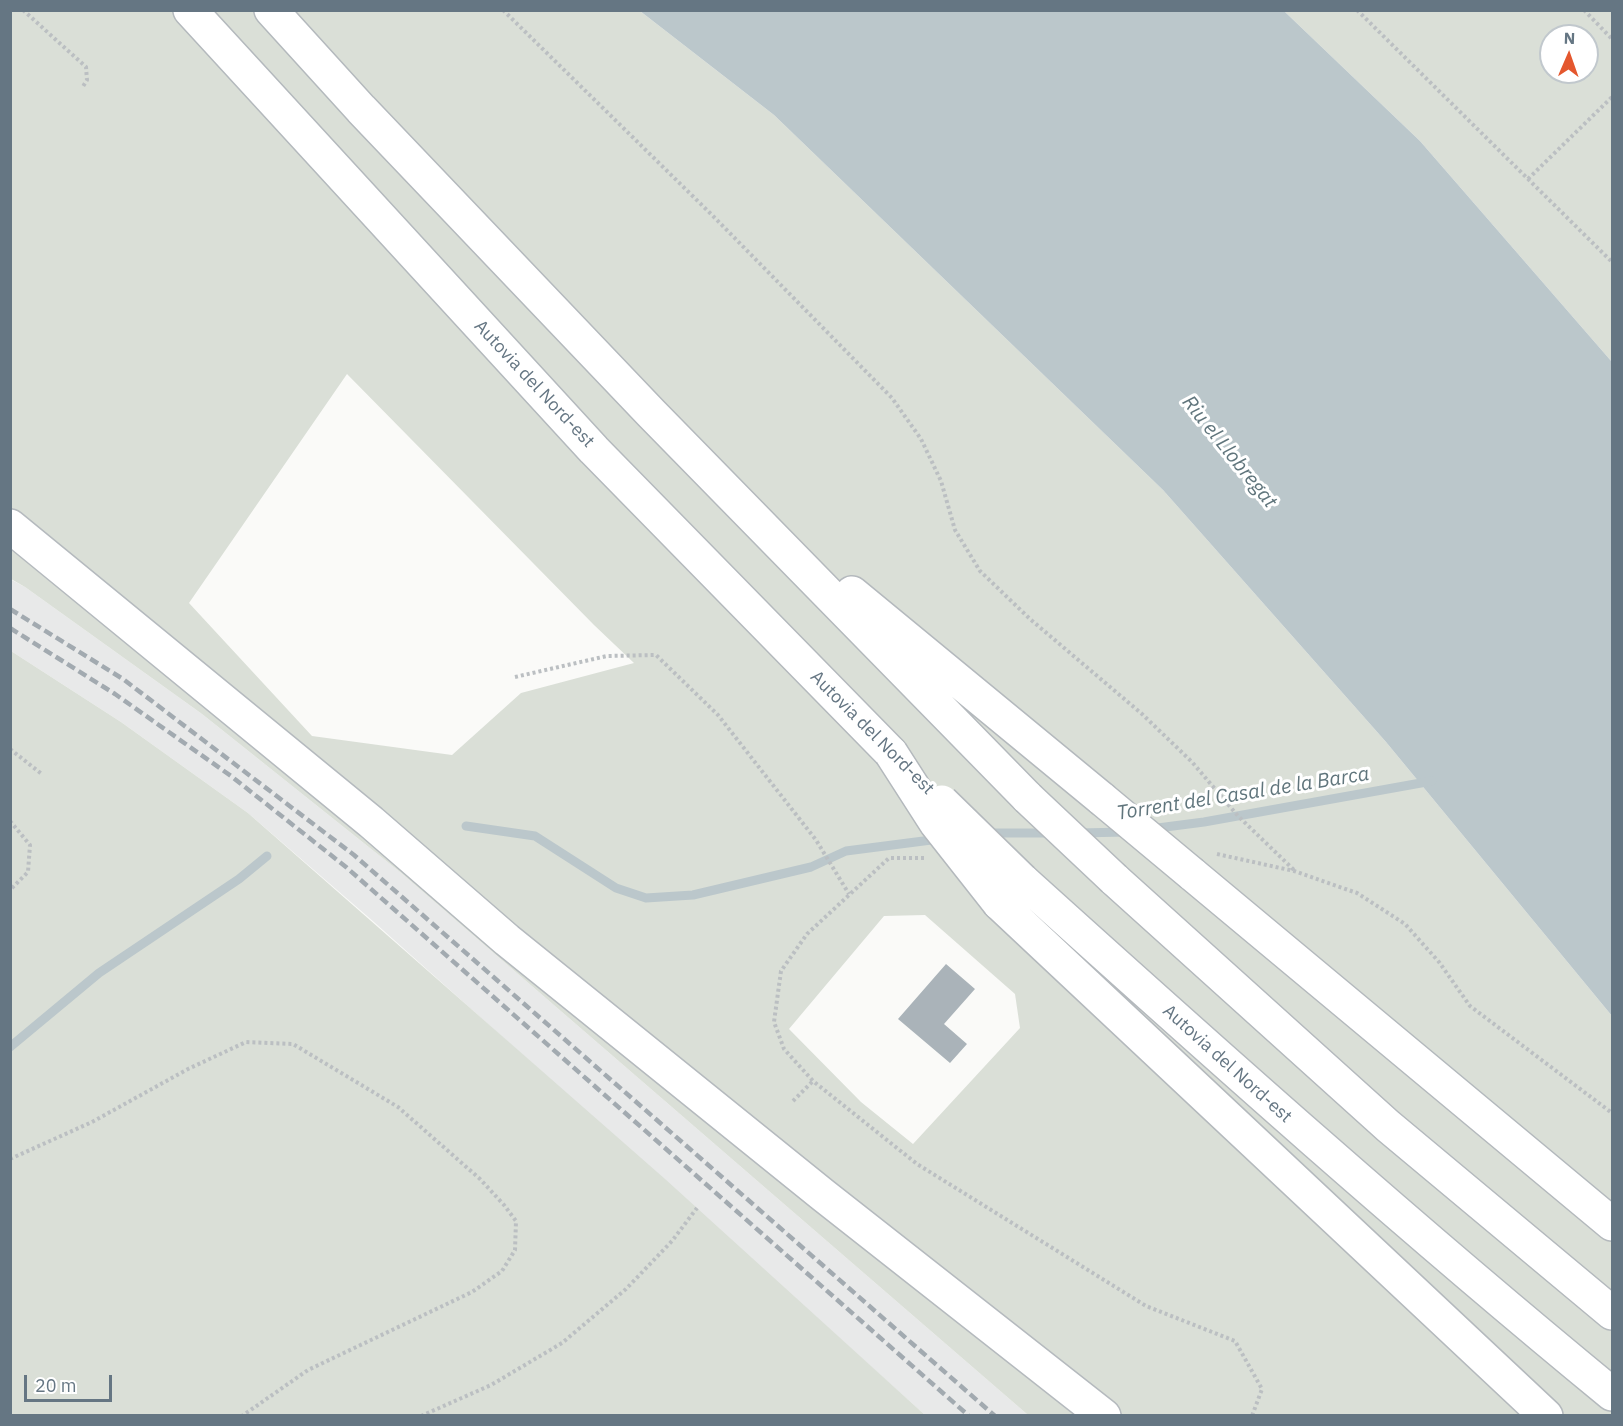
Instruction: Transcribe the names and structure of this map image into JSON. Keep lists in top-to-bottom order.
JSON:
{
  "streets": {
    "main road": ["Autovia del Nord-est"]
  },
  "water": ["Riu el Llobregat", "Torrent del Casal de la Barca"],
  "scale_bar": "20 m",
  "north": "top"
}
